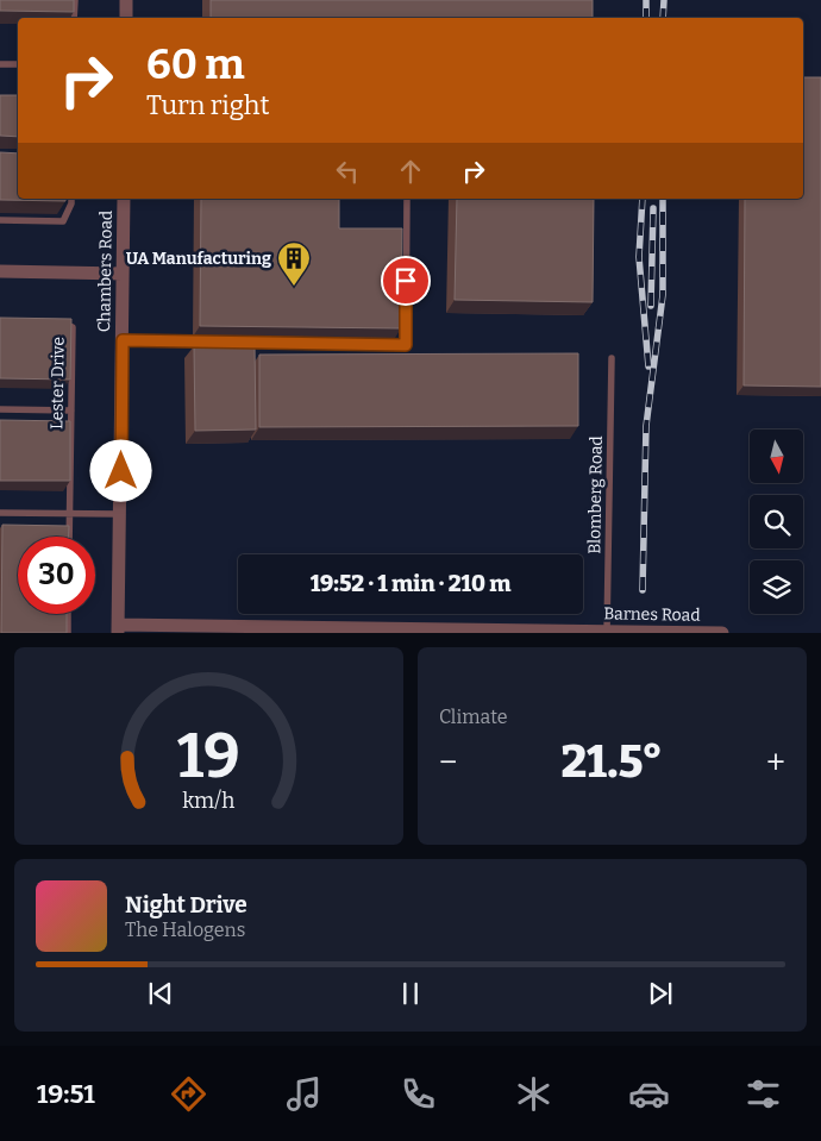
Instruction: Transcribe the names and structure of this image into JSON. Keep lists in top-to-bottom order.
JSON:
{
  "streets": {
    "street": ["Chambers Road", "Barnes Road"],
    "lane": ["Lester Drive", "Blomberg Road"]
  },
  "crossings": [
    ["Chambers Road", "Barnes Road"],
    ["Blomberg Road", "Barnes Road"]
  ],
  "places": {
    "building": ["UA Manufacturing"]
  },
  "north": "bottom",
  "page": {
    "turn": ["60 m", "Turn right"],
    "limit": "30",
    "trip": "19:52 · 1 min · 210 m",
    "tile": "Climate",
    "heat": ["−", "21.5°", "+"],
    "song": ["Night Drive", "The Halogens"],
    "tabs": "19:51",
    "gauge": ["19", "km/h"]
  }
}
